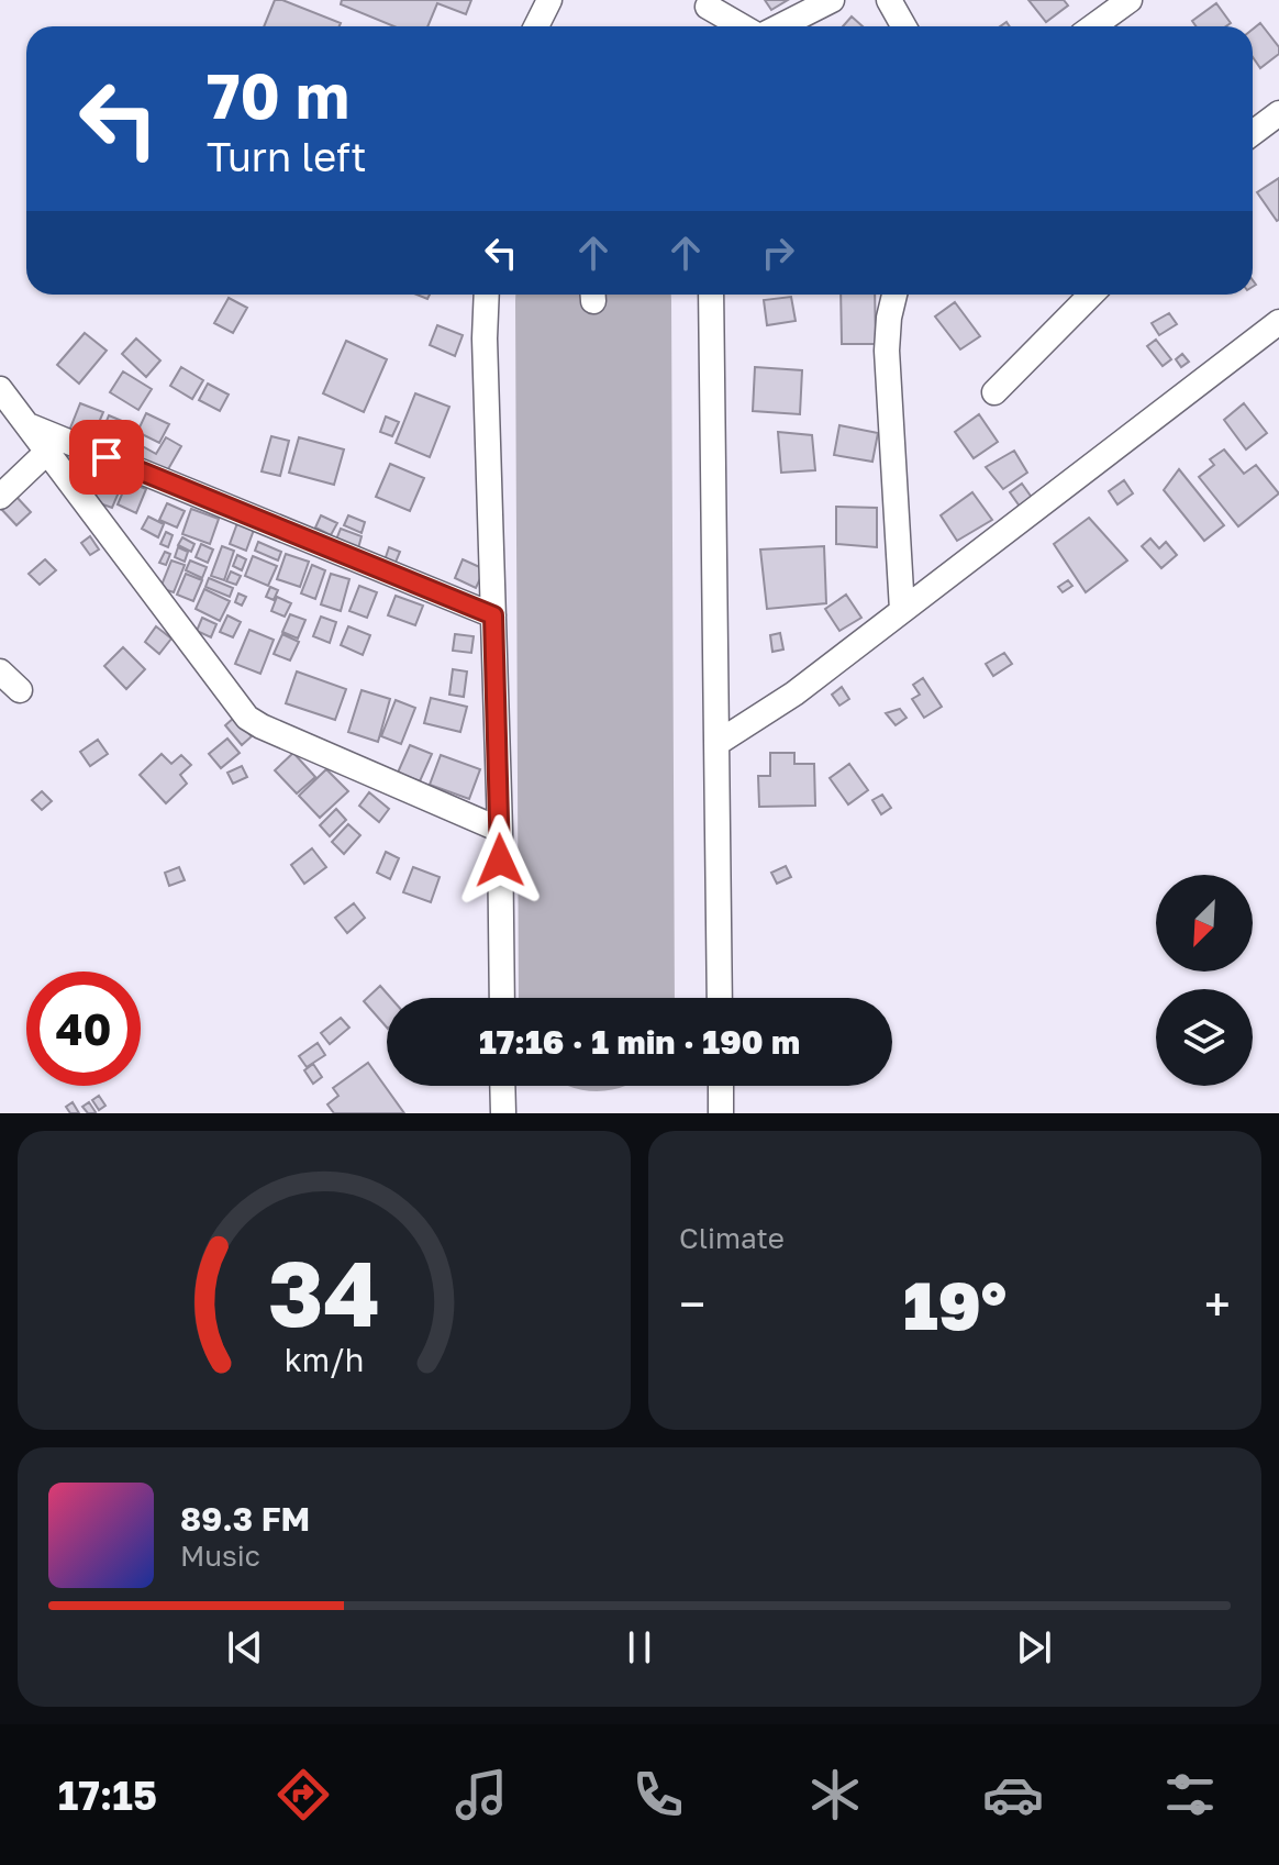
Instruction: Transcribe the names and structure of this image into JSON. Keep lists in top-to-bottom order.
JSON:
{
  "north": "bottom left",
  "page": {
    "turn": ["70 m", "Turn left"],
    "limit": "40",
    "trip": "17:16 · 1 min · 190 m",
    "tile": "Climate",
    "heat": ["−", "19°", "+"],
    "song": ["89.3 FM", "Music"],
    "tabs": "17:15",
    "gauge": ["34", "km/h"]
  }
}
